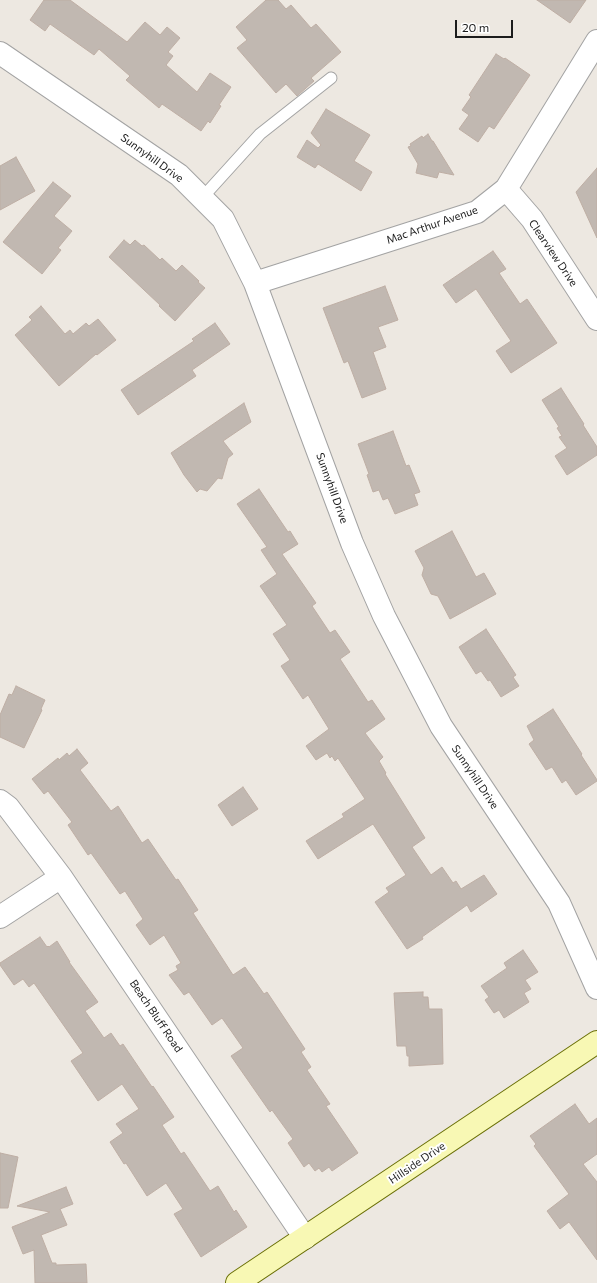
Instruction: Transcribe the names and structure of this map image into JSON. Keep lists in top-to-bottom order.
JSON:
{
  "streets": {
    "street": [
      "Sunnyhill Drive",
      "Mac Arthur Avenue",
      "Clearview Drive",
      "Beach Bluff Road",
      "Hillside Drive"
    ]
  },
  "crossings": [
    ["Sunnyhill Drive", "Mac Arthur Avenue"],
    ["Mac Arthur Avenue", "Clearview Drive"],
    ["Beach Bluff Road", "Hillside Drive"]
  ],
  "scale_bar": "20 m"
}
